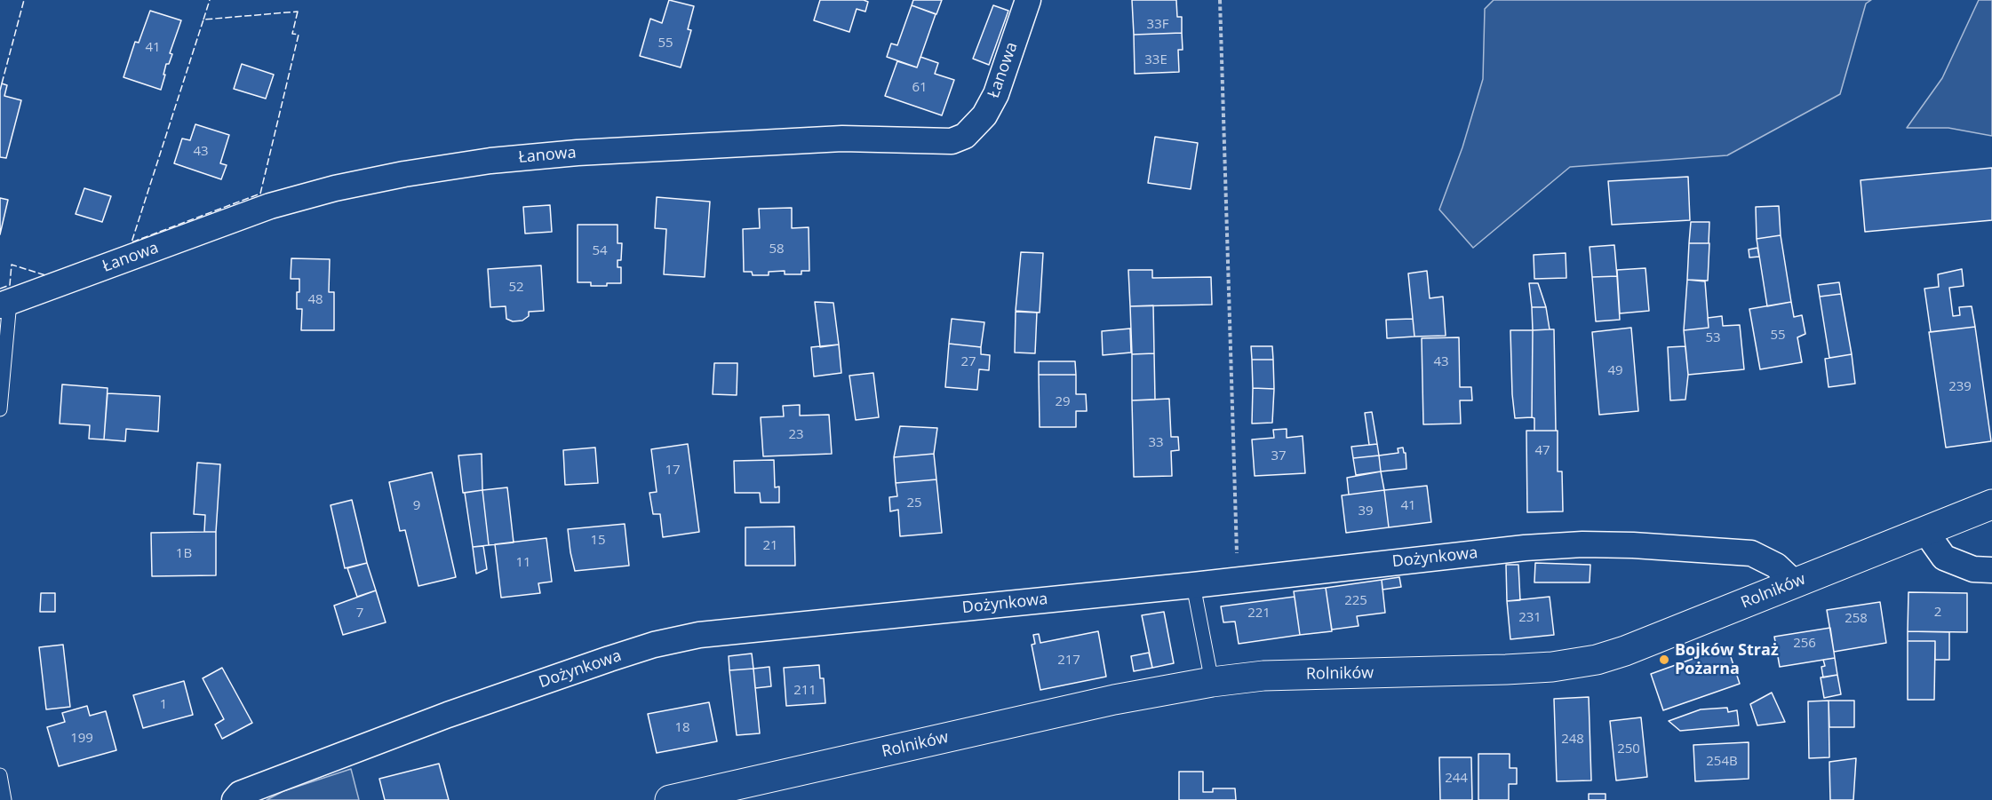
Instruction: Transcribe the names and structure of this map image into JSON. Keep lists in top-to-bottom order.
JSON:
{
  "streets": {
    "street": ["Łanowa", "Dożynkowa", "Rolników"]
  },
  "crossings": [
    ["Dożynkowa", "Rolników"]
  ],
  "places": ["Bojków Straż Pożarna"],
  "house_numbers": [
    "33F",
    "55",
    "41",
    "33E",
    "61",
    "43",
    "58",
    "54",
    "52",
    "48",
    "55",
    "53",
    "27",
    "43",
    "49",
    "239",
    "29",
    "23",
    "33",
    "47",
    "37",
    "17",
    "25",
    "9",
    "41",
    "39",
    "15",
    "21",
    "1B",
    "11",
    "225",
    "2",
    "7",
    "221",
    "231",
    "258",
    "256",
    "217",
    "211",
    "1",
    "18",
    "199",
    "248",
    "250",
    "254B",
    "244"
  ]
}
